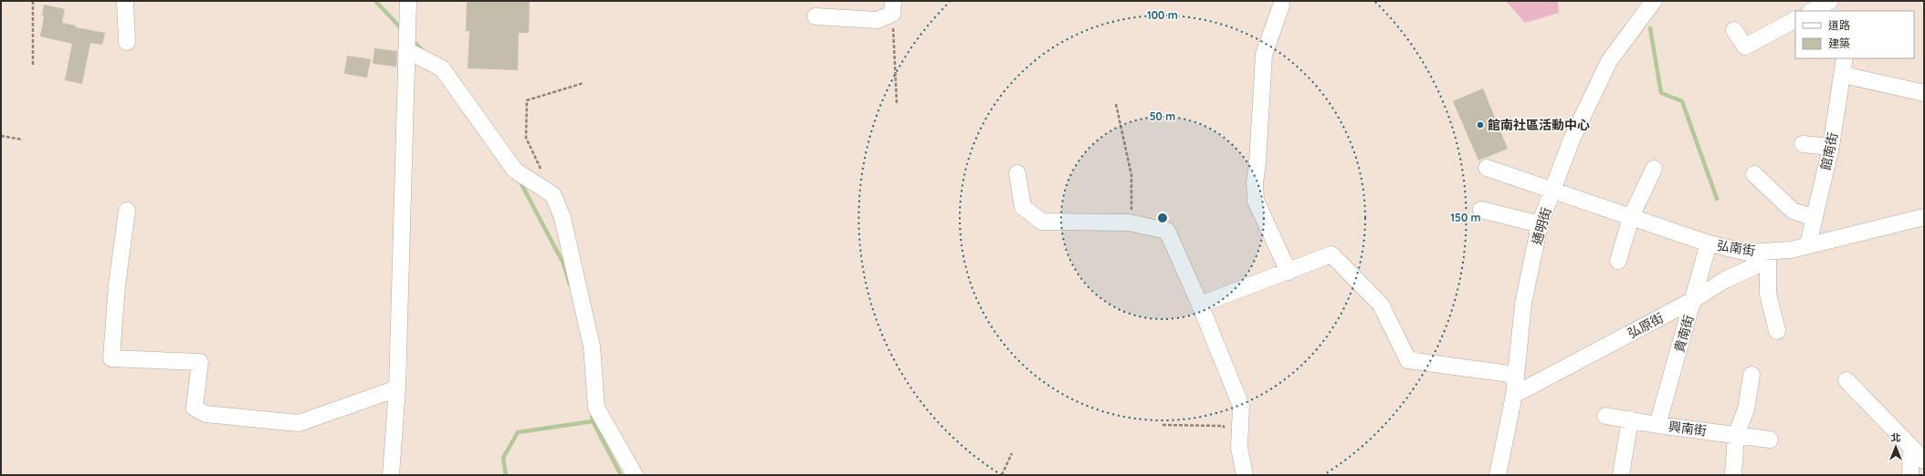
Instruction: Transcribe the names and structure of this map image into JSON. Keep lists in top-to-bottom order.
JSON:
{
  "streets": {
    "street": [
      "館南街",
      "通明街",
      "弘南街",
      "弘原街",
      "貴南街",
      "興南街"
    ]
  },
  "crossings": [
    ["館南街", "弘南街"],
    ["通明街", "弘南街"],
    ["通明街", "弘原街"],
    ["弘南街", "弘原街"],
    ["弘南街", "貴南街"],
    ["弘原街", "貴南街"],
    ["貴南街", "興南街"]
  ],
  "places": ["館南社區活動中心"],
  "legend": ["道路", "建築"],
  "north": "top",
  "rings": ["100 m", "50 m", "150 m"]
}
